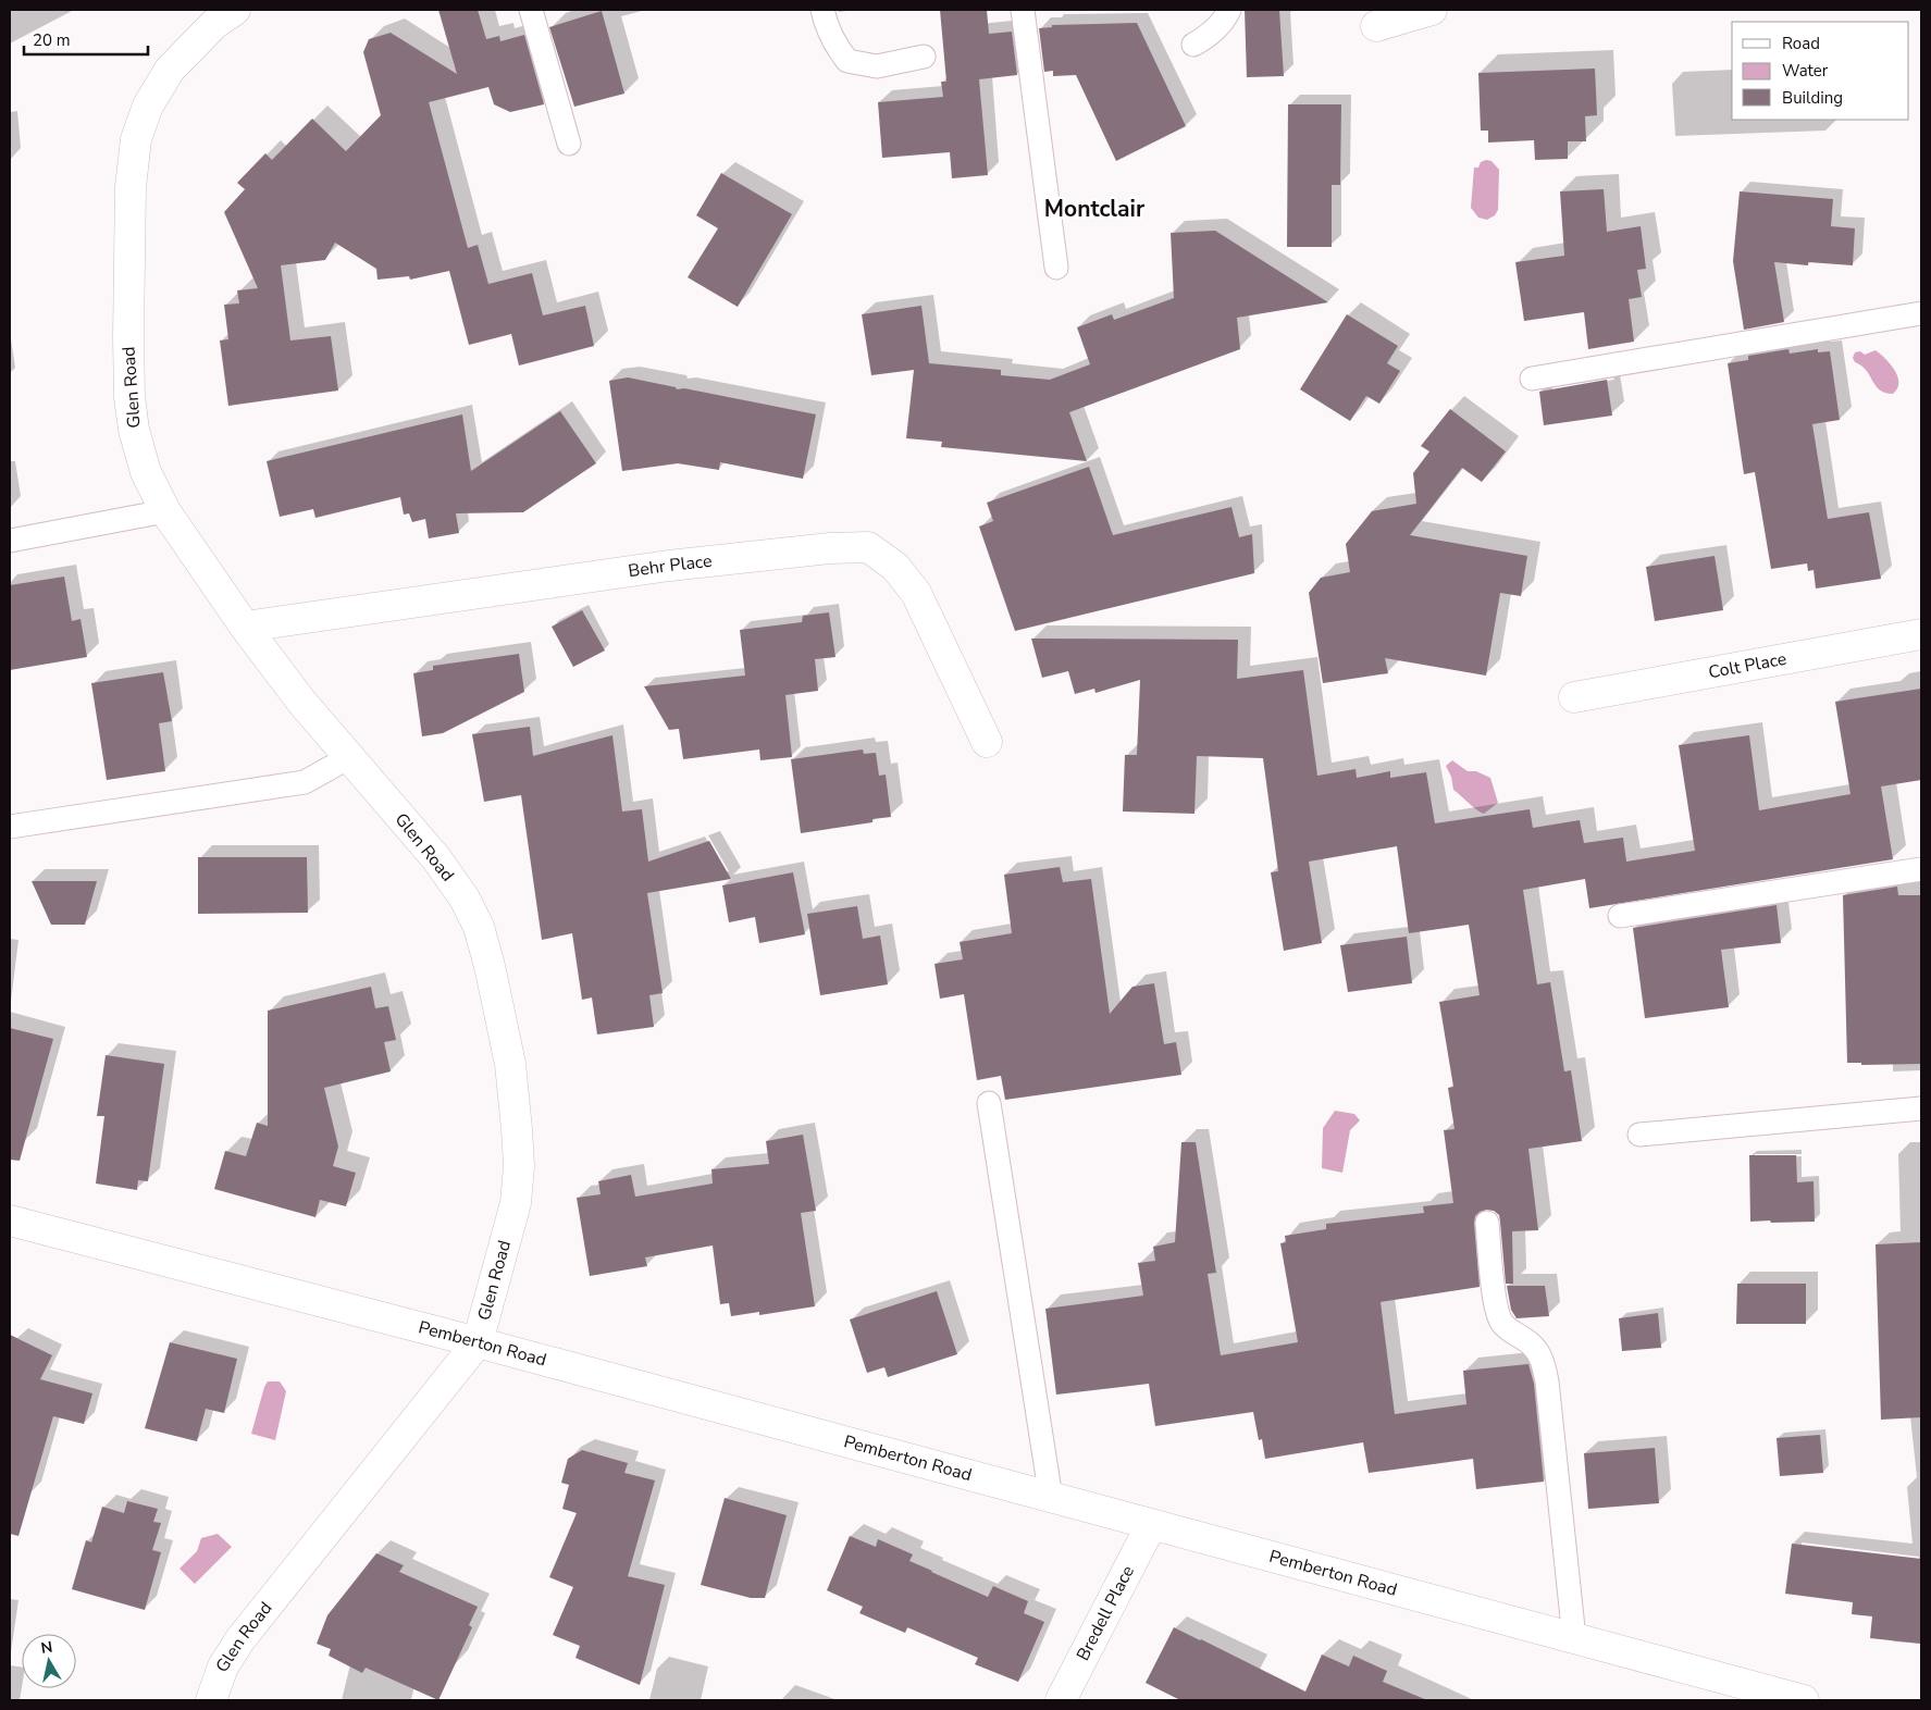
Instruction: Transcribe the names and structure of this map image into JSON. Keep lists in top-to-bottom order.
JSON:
{
  "streets": {
    "street": [
      "Glen Road",
      "Behr Place",
      "Colt Place",
      "Pemberton Road",
      "Bredell Place"
    ]
  },
  "crossings": [
    ["Glen Road", "Behr Place"],
    ["Glen Road", "Pemberton Road"],
    ["Pemberton Road", "Bredell Place"]
  ],
  "districts": ["Montclair"],
  "legend": ["Road", "Water", "Building"],
  "scale_bar": "20 m",
  "north": "top"
}
